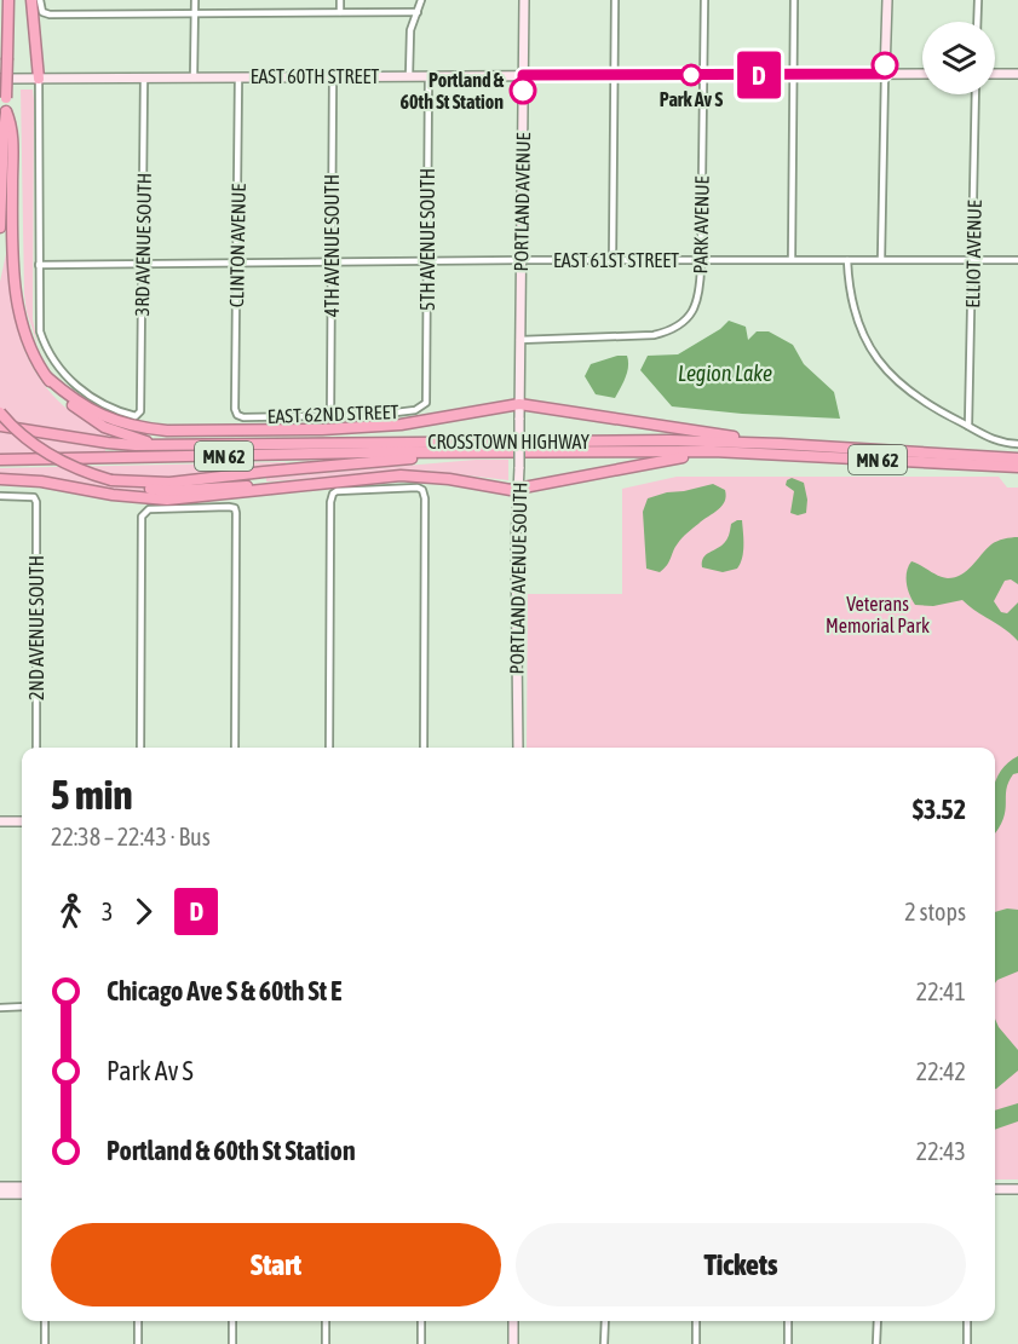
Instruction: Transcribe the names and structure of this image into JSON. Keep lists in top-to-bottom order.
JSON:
{
  "streets": {
    "highway": ["CROSSTOWN HIGHWAY", "MN 62"],
    "street": [
      "EAST 60TH STREET",
      "PORTLAND AVENUE",
      "PARK AVENUE",
      "5TH AVENUE SOUTH",
      "3RD AVENUE SOUTH",
      "CLINTON AVENUE",
      "4TH AVENUE SOUTH",
      "ELLIOT AVENUE",
      "EAST 61ST STREET",
      "EAST 62ND STREET",
      "PORTLAND AVENUE SOUTH",
      "2ND AVENUE SOUTH"
    ]
  },
  "crossings": [
    ["EAST 60TH STREET", "PORTLAND AVENUE"],
    ["EAST 60TH STREET", "PARK AVENUE"],
    ["EAST 60TH STREET", "5TH AVENUE SOUTH"],
    ["EAST 60TH STREET", "3RD AVENUE SOUTH"],
    ["EAST 60TH STREET", "CLINTON AVENUE"],
    ["EAST 60TH STREET", "4TH AVENUE SOUTH"],
    ["PORTLAND AVENUE", "PARK AVENUE"],
    ["PORTLAND AVENUE", "EAST 61ST STREET"],
    ["PORTLAND AVENUE", "PORTLAND AVENUE SOUTH"],
    ["PARK AVENUE", "EAST 61ST STREET"],
    ["5TH AVENUE SOUTH", "EAST 61ST STREET"],
    ["5TH AVENUE SOUTH", "EAST 62ND STREET"],
    ["3RD AVENUE SOUTH", "EAST 61ST STREET"],
    ["CLINTON AVENUE", "EAST 61ST STREET"],
    ["CLINTON AVENUE", "EAST 62ND STREET"],
    ["4TH AVENUE SOUTH", "EAST 61ST STREET"],
    ["4TH AVENUE SOUTH", "EAST 62ND STREET"],
    ["ELLIOT AVENUE", "EAST 61ST STREET"]
  ],
  "water": ["Legion Lake"],
  "parks": ["Veterans Memorial Park"],
  "places": ["Park Av S", "Portland & 60th St Station"],
  "lines": ["bus line D"],
  "page": {
    "on_map": "D",
    "heading": ["5 min", "22:38 – 22:43 · Bus", "$3.52"],
    "legs": ["3", "D", "2 stops"],
    "list": [
      {
        "name": "Chicago Ave S & 60th St E",
        "value": "22:41"
      },
      {
        "name": "Park Av S",
        "value": "22:42"
      },
      {
        "name": "Portland & 60th St Station",
        "value": "22:43"
      }
    ],
    "buttons": ["Start", "Tickets"]
  }
}
